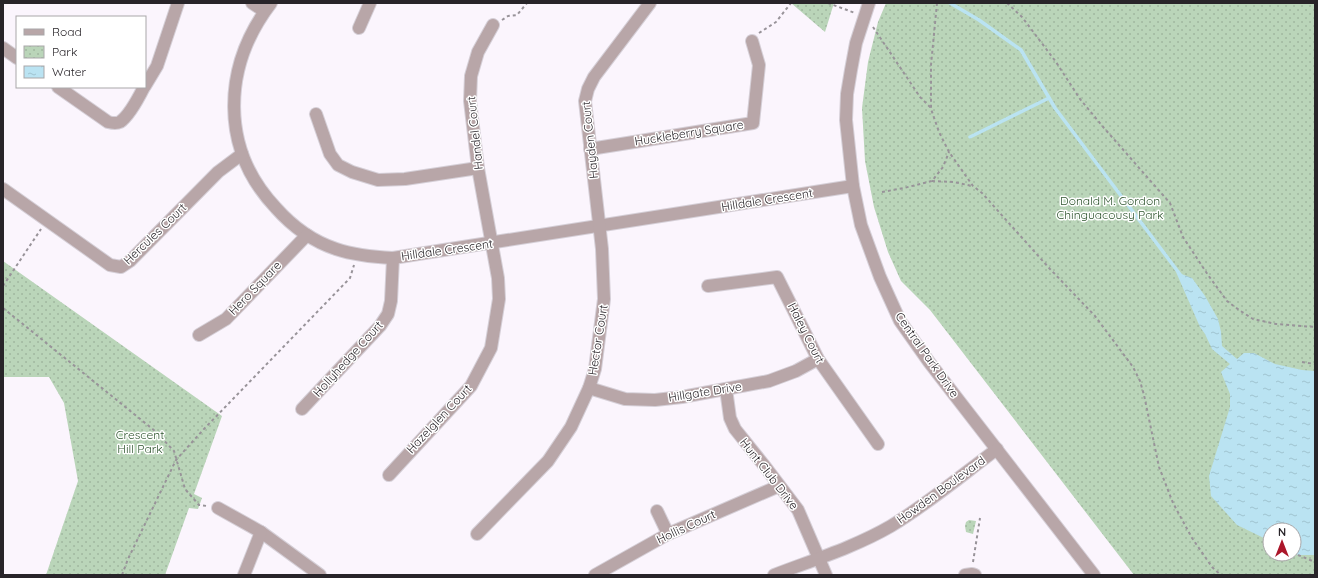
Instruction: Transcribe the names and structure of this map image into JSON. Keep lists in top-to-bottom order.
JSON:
{
  "streets": {
    "street": [
      "Handel Court",
      "Huckleberry Square",
      "Hayden Court",
      "Hilldale Crescent",
      "Hercules Court",
      "Hero Square",
      "Haley Court",
      "Hector Court",
      "Central Park Drive",
      "Hollyhedge Court",
      "Hillgate Drive",
      "Hazelglen Court",
      "Hunt Club Drive",
      "Howden Boulevard",
      "Hollis Court"
    ]
  },
  "crossings": [
    ["Handel Court", "Hilldale Crescent"],
    ["Handel Court", "Hazelglen Court"],
    ["Huckleberry Square", "Hayden Court"],
    ["Hayden Court", "Hilldale Crescent"],
    ["Hayden Court", "Hector Court"],
    ["Hilldale Crescent", "Hercules Court"],
    ["Hilldale Crescent", "Hero Square"],
    ["Hilldale Crescent", "Hector Court"],
    ["Hilldale Crescent", "Central Park Drive"],
    ["Hilldale Crescent", "Hollyhedge Court"],
    ["Hilldale Crescent", "Hazelglen Court"],
    ["Haley Court", "Hillgate Drive"],
    ["Hector Court", "Hillgate Drive"],
    ["Central Park Drive", "Howden Boulevard"],
    ["Hillgate Drive", "Hunt Club Drive"],
    ["Hunt Club Drive", "Howden Boulevard"],
    ["Hunt Club Drive", "Hollis Court"]
  ],
  "parks": ["Donald M. Gordon Chinguacousy Park", "Crescent Hill Park"],
  "legend": ["Road", "Park", "Water"],
  "north": "top"
}
